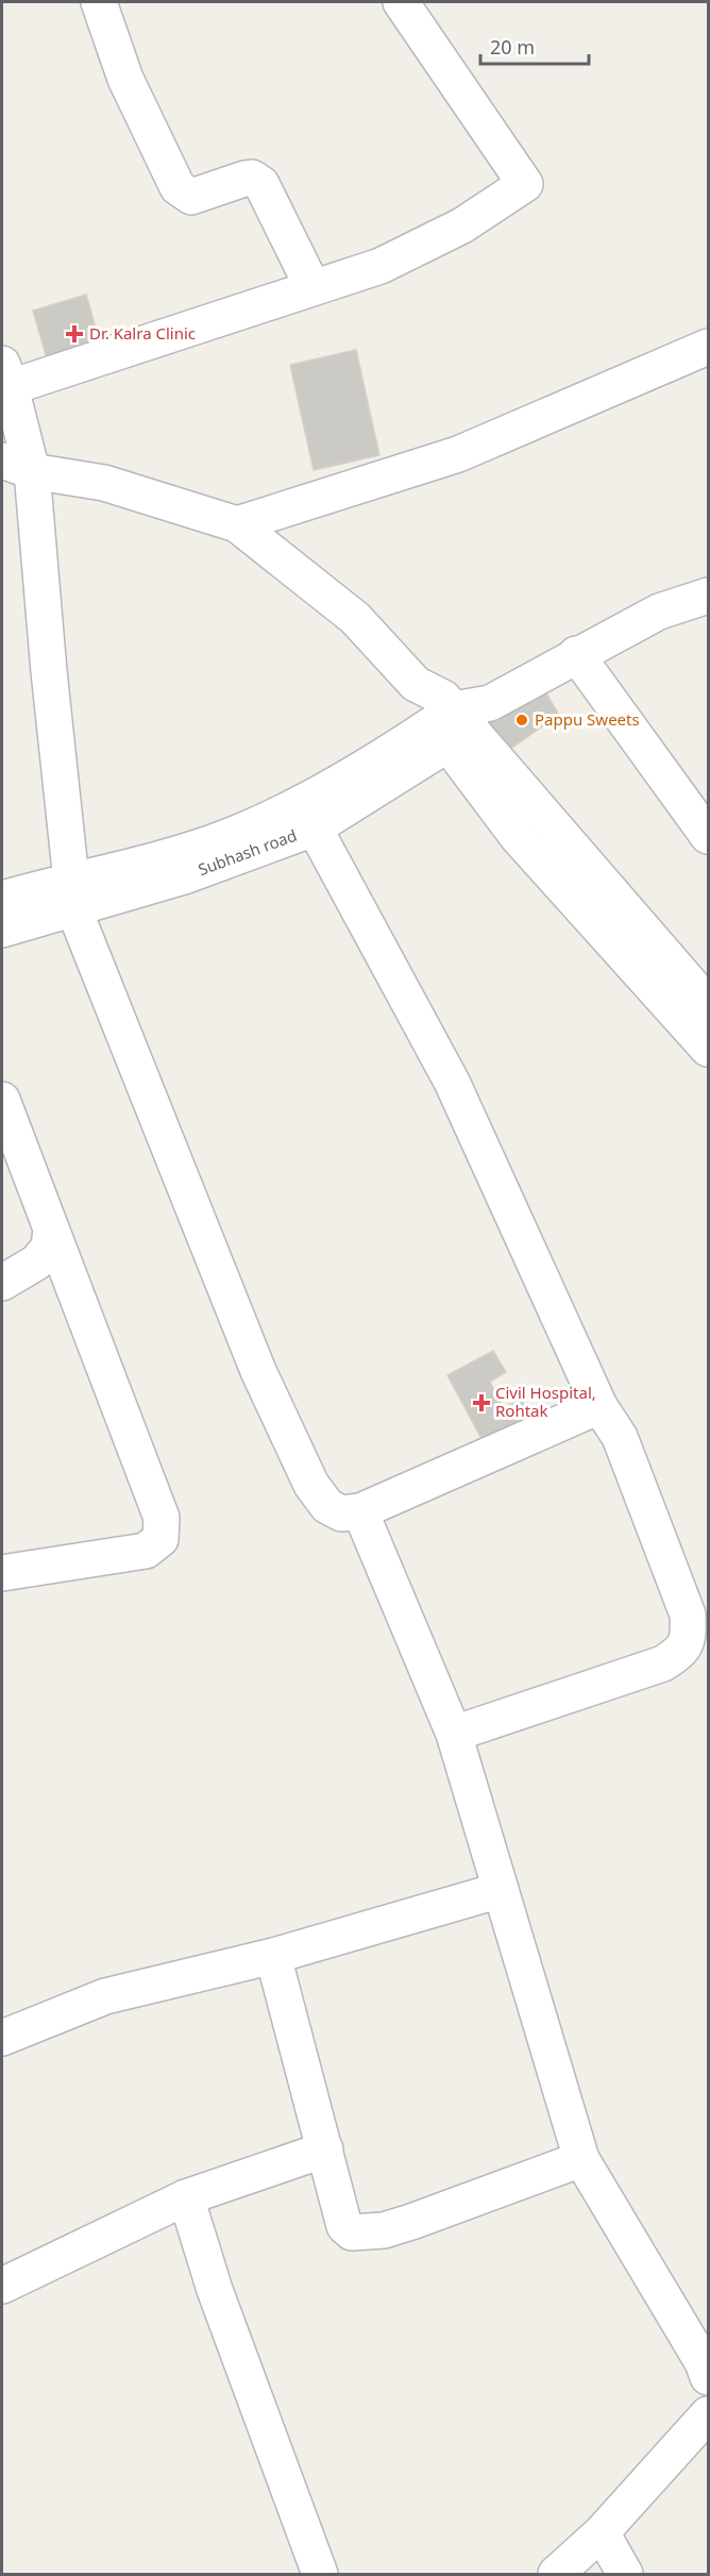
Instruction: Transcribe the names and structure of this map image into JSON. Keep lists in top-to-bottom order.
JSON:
{
  "streets": {
    "street": ["Subhash road"]
  },
  "places": {
    "health": ["Dr. Kalra Clinic", "Civil Hospital, Rohtak"],
    "other": ["Pappu Sweets"]
  },
  "scale_bar": "20 m"
}
